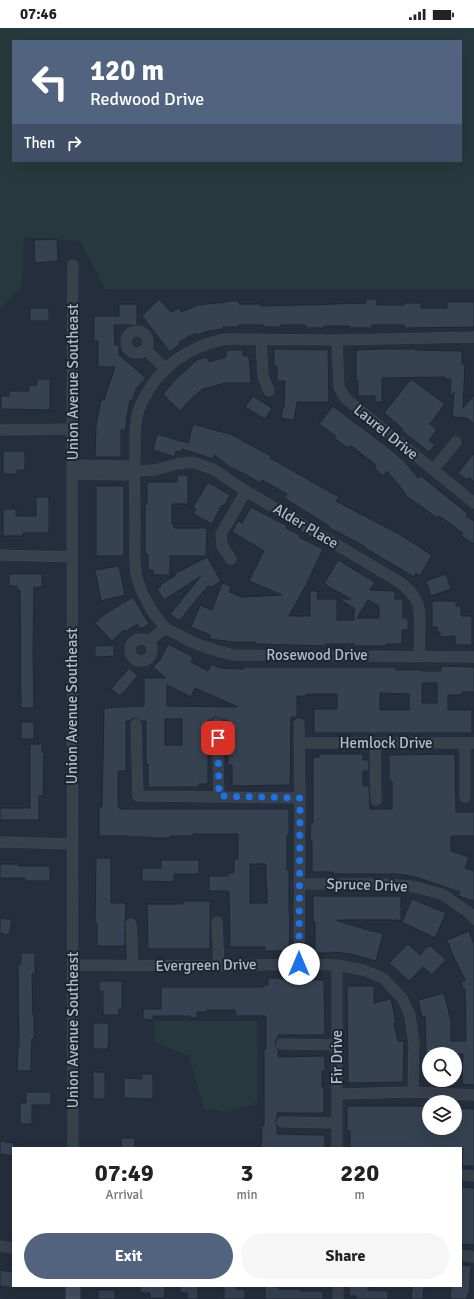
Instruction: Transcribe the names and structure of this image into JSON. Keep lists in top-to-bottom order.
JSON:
{
  "streets": {
    "street": [
      "Union Avenue Southeast",
      "Laurel Drive",
      "Alder Place",
      "Rosewood Drive",
      "Hemlock Drive",
      "Spruce Drive",
      "Evergreen Drive",
      "Fir Drive"
    ]
  },
  "crossings": [
    ["Union Avenue Southeast", "Alder Place"],
    ["Union Avenue Southeast", "Evergreen Drive"],
    ["Alder Place", "Rosewood Drive"],
    ["Evergreen Drive", "Fir Drive"]
  ],
  "page": {
    "status": "07:46",
    "turn": ["120 m", "Redwood Drive"],
    "then": "Then",
    "eta": [
      "07:49",
      "Arrival",
      "3",
      "min",
      "220",
      "m"
    ],
    "buttons": ["Exit", "Share"]
  }
}
